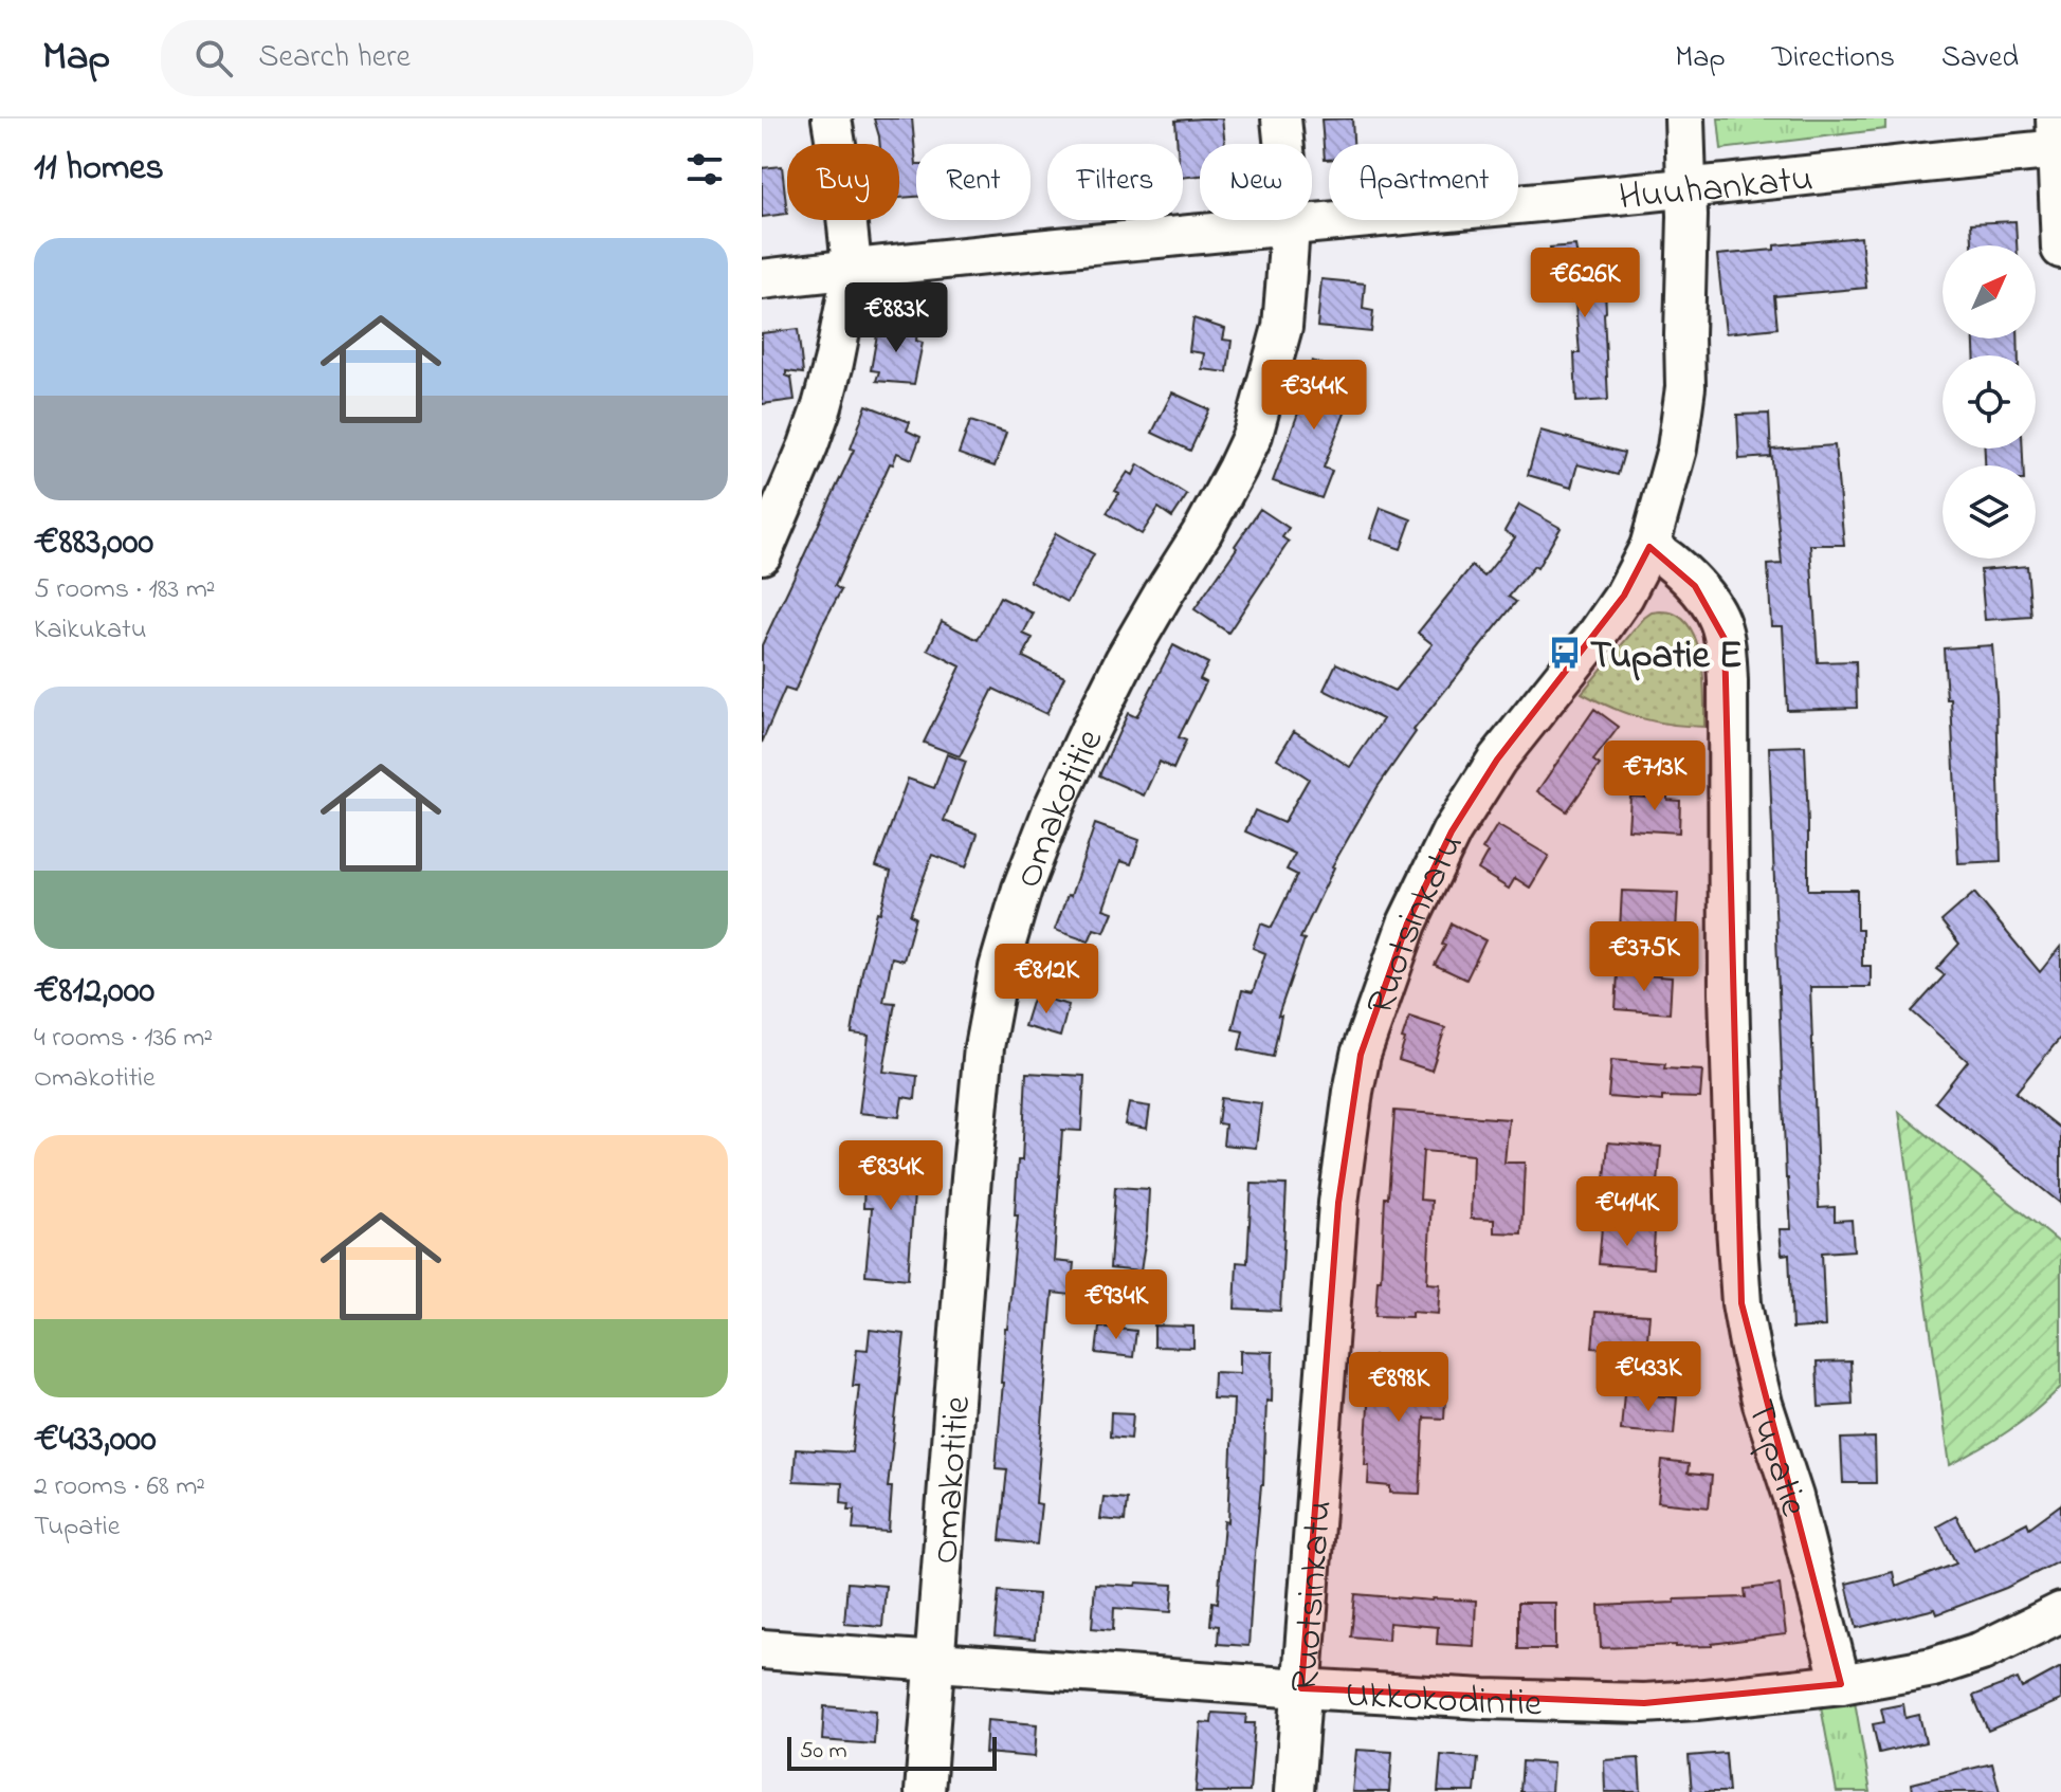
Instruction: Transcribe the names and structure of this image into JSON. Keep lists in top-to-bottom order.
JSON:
{
  "streets": {
    "street": [
      "Huuhankatu",
      "Omakotitie",
      "Ruotsinkatu",
      "Tupatie",
      "Ukkokodintie"
    ]
  },
  "crossings": [
    ["Huuhankatu", "Omakotitie"],
    ["Huuhankatu", "Ruotsinkatu"],
    ["Omakotitie", "Ukkokodintie"],
    ["Ruotsinkatu", "Tupatie"],
    ["Ruotsinkatu", "Ukkokodintie"],
    ["Tupatie", "Ukkokodintie"]
  ],
  "places": {
    "bus stop": ["Tupatie E"]
  },
  "scale_bar": "50 m",
  "north": "top right",
  "page": {
    "header": "Map",
    "search": "Search here",
    "nav": ["Map", "Directions", "Saved"],
    "heading": "11 homes",
    "chip": [
      "Buy",
      "Rent",
      "Filters",
      "New",
      "Apartment"
    ],
    "list": [
      {
        "name": "€883,000",
        "note": "5 rooms · 183 m² · Kaikukatu"
      },
      {
        "name": "€812,000",
        "note": "4 rooms · 136 m² · Omakotitie"
      },
      {
        "name": "€433,000",
        "note": "2 rooms · 68 m² · Tupatie"
      }
    ],
    "price": [
      "€626K",
      "€883K",
      "€344K",
      "€713K",
      "€375K",
      "€812K",
      "€834K",
      "€414K",
      "€934K",
      "€433K",
      "€898K"
    ],
    "scale": "50 m"
  }
}
